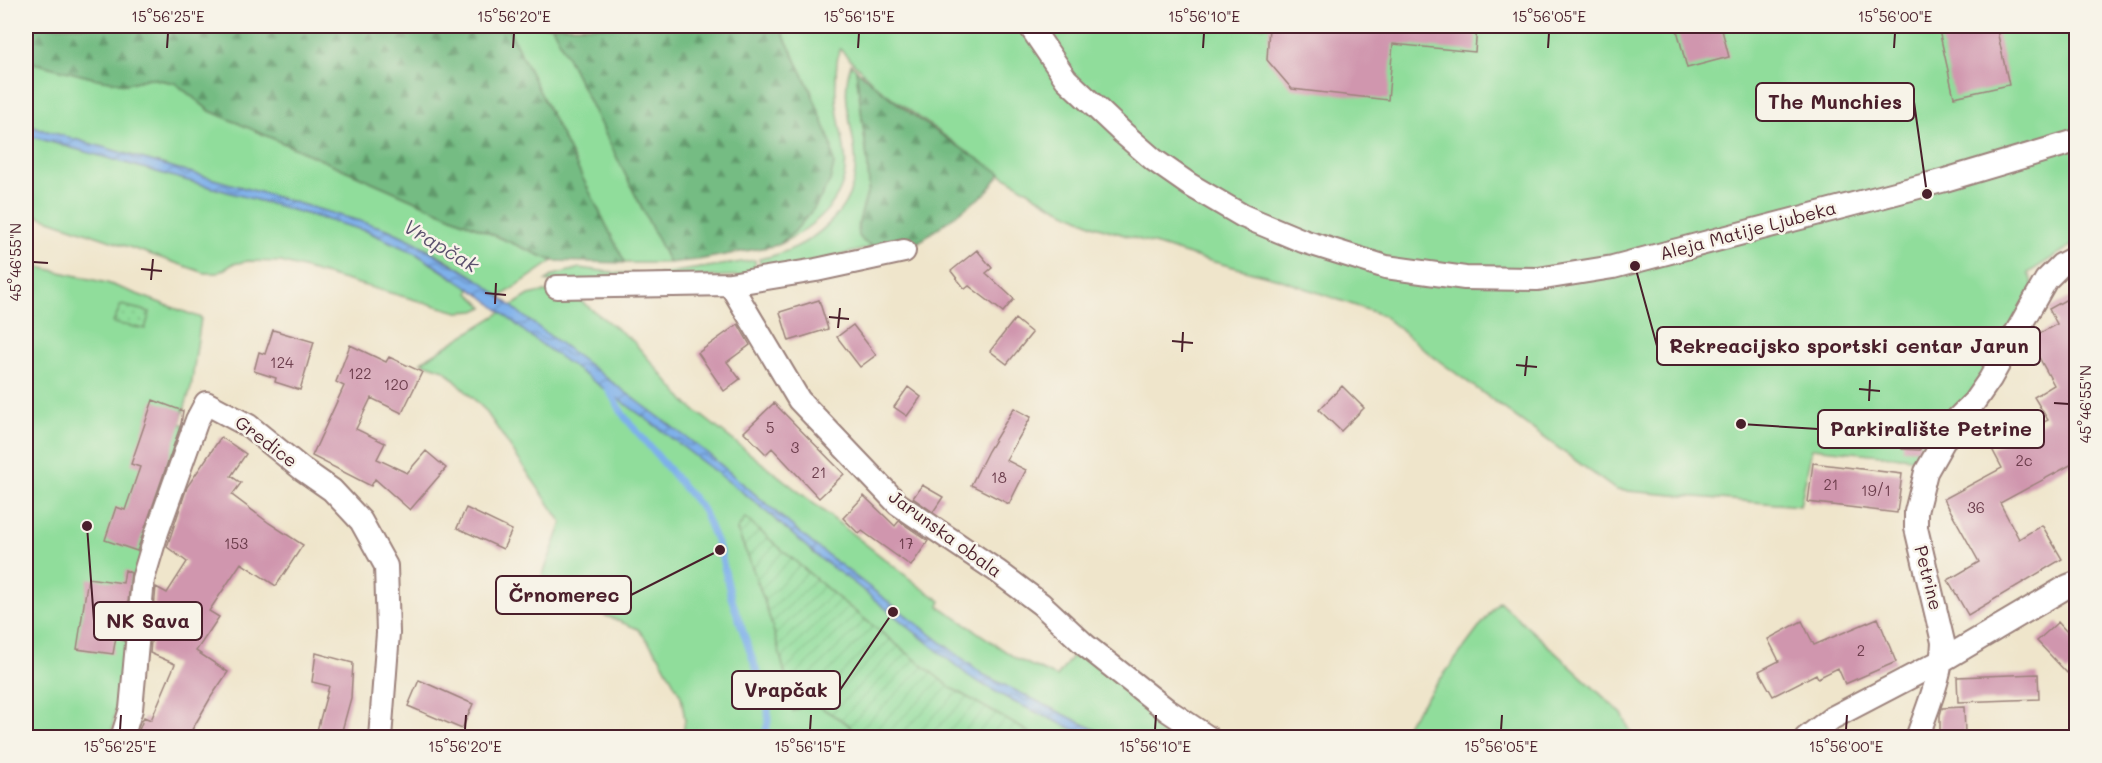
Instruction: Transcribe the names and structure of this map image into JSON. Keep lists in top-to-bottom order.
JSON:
{
  "streets": {
    "street": [
      "Aleja Matije Ljubeka",
      "Gredice",
      "Jarunska obala",
      "Petrine"
    ]
  },
  "water": ["Vrapčak"],
  "places": [
    "The Munchies",
    "Rekreacijsko sportski centar Jarun",
    "Parkiralište Petrine",
    "NK Sava",
    "Črnomerec",
    "Vrapčak"
  ],
  "house_numbers": [
    "124",
    "122",
    "120",
    "5",
    "3",
    "2c",
    "21",
    "18",
    "21",
    "19/1",
    "36",
    "153",
    "17",
    "2"
  ],
  "coordinates": [
    "15°56'25\"E",
    "15°56'20\"E",
    "15°56'15\"E",
    "15°56'10\"E",
    "15°56'05\"E",
    "15°56'00\"E",
    "45°46'55\"N"
  ]
}
